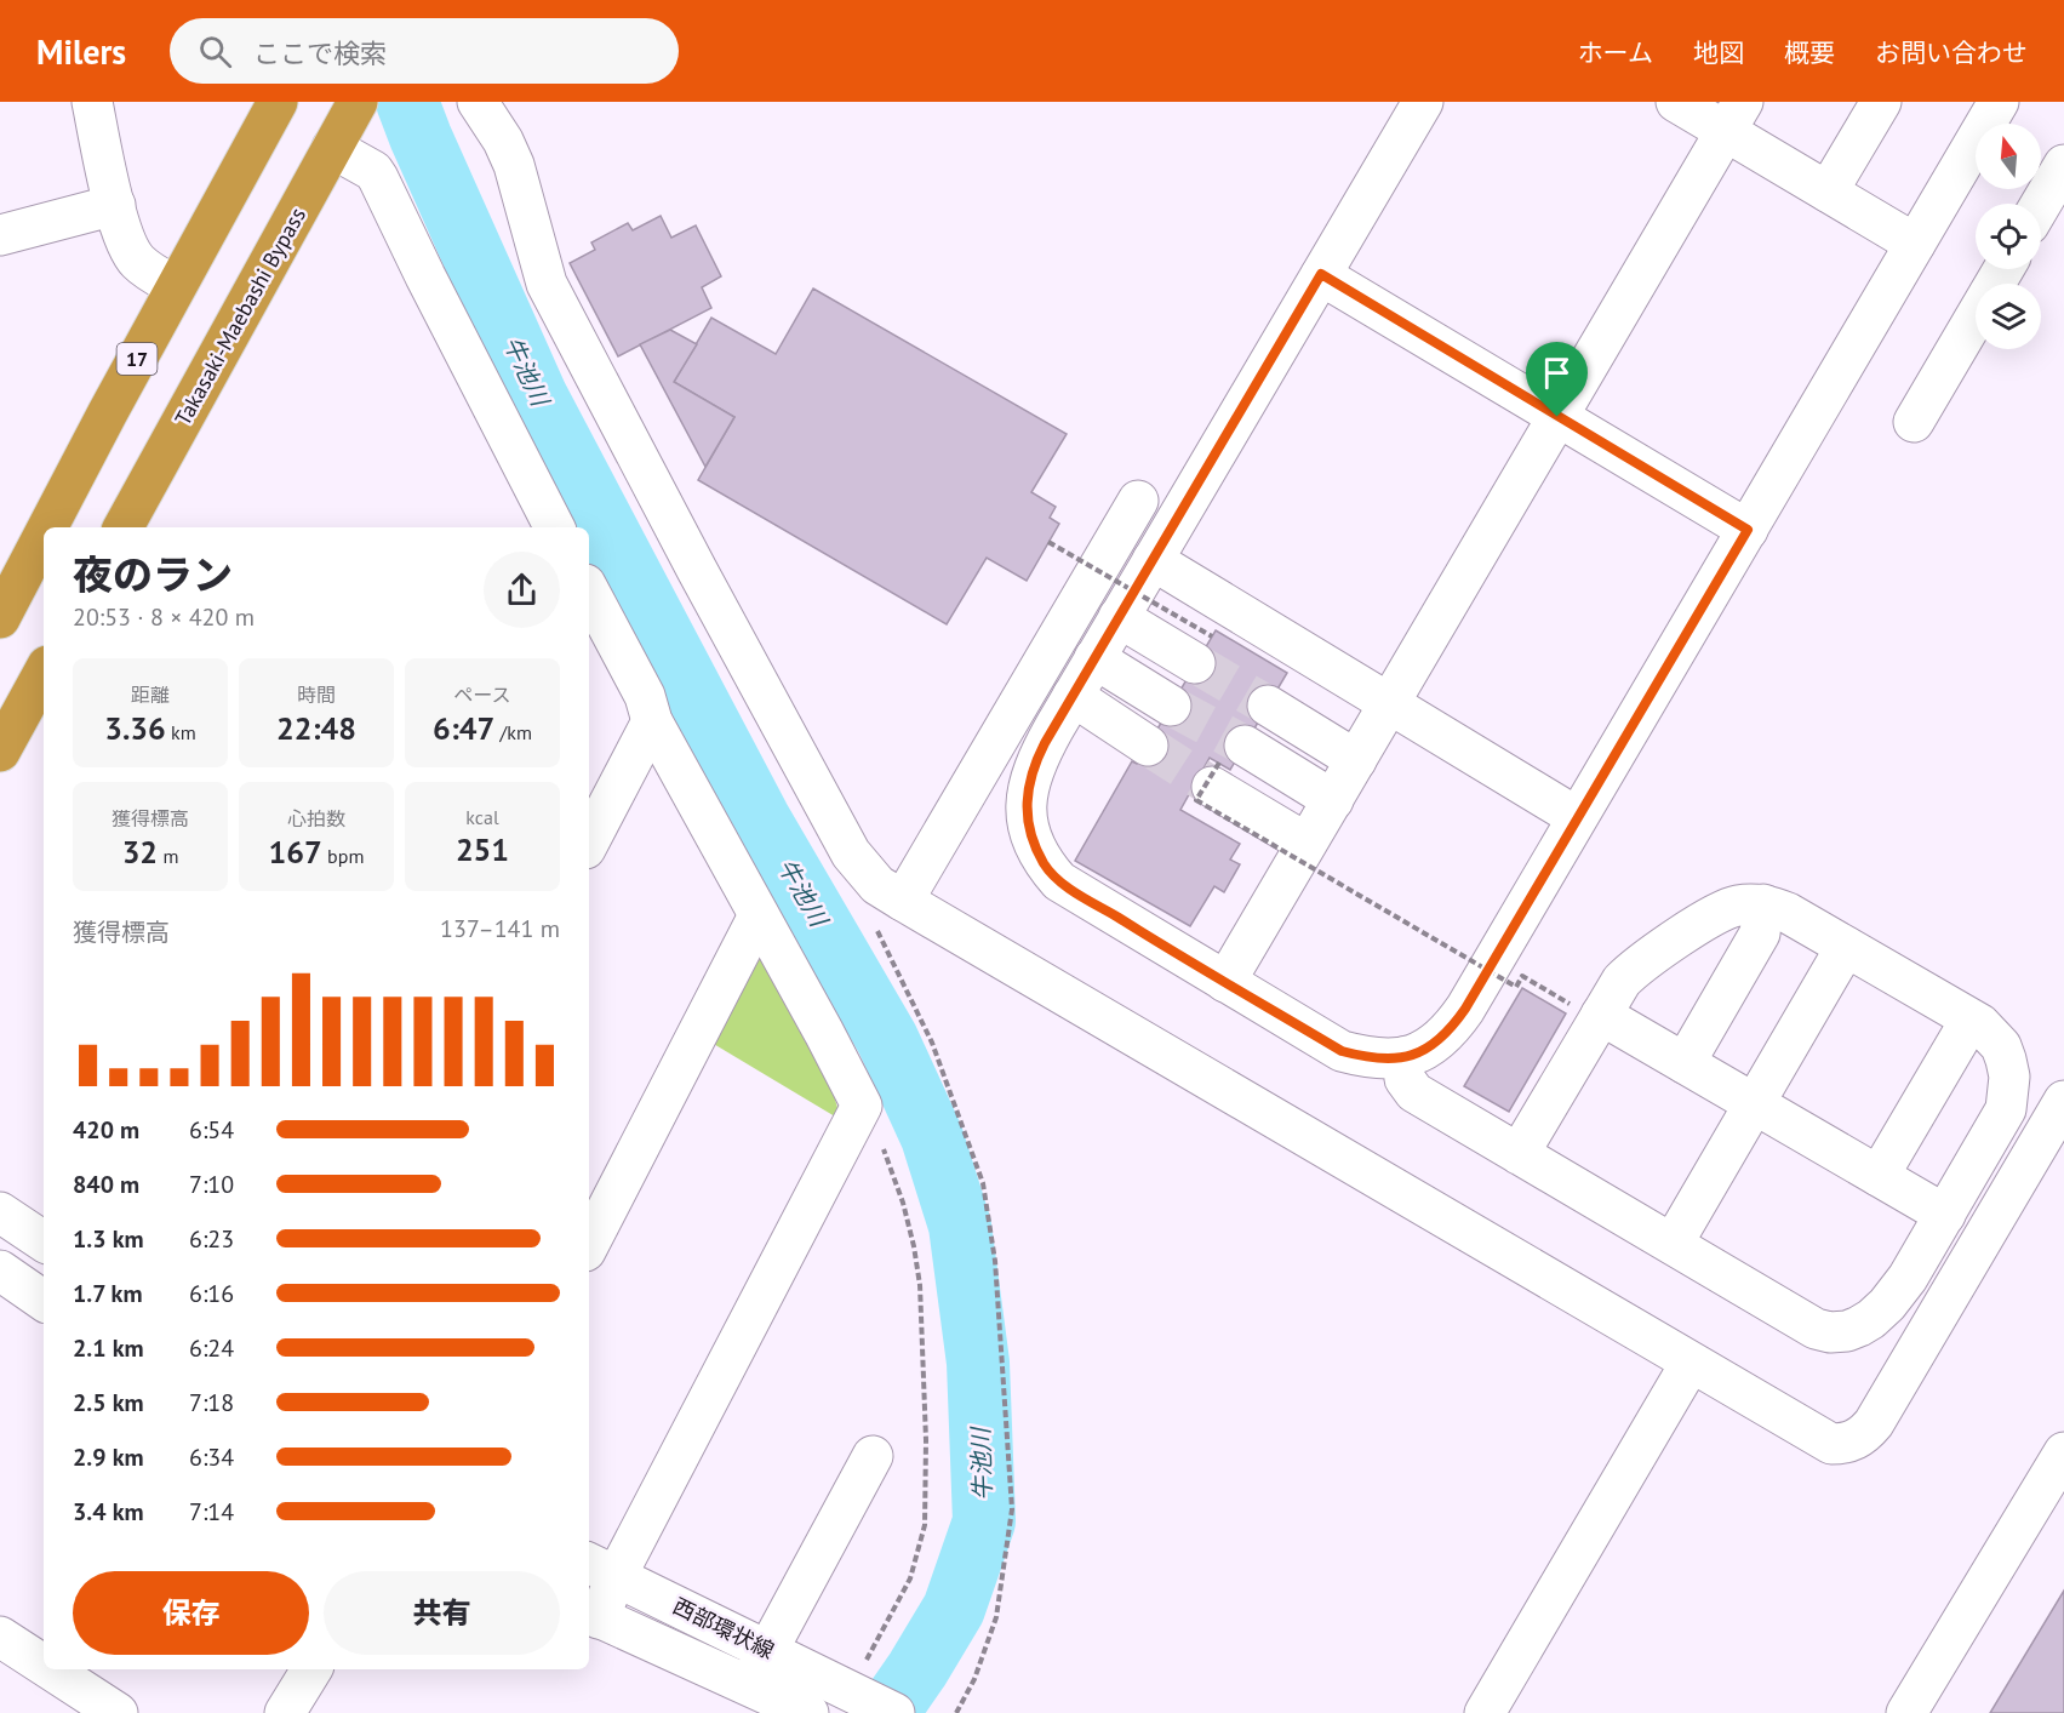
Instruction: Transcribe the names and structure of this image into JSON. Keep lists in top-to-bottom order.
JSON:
{
  "streets": {
    "highway": ["Takasaki-Maebashi Bypass", "17"],
    "street": ["西部環状線"]
  },
  "water": ["牛池川"],
  "north": "top",
  "page": {
    "header": "Milers",
    "search": "ここで検索",
    "nav": [
      "ホーム",
      "地図",
      "概要",
      "お問い合わせ"
    ],
    "heading": ["夜のラン", "20:53 · 8 × 420 m"],
    "stats": [
      ["距離", "3.36 km"],
      ["時間", "22:48"],
      ["ペース", "6:47 /km"],
      ["獲得標高", "32 m"],
      ["心拍数", "167 bpm"],
      ["kcal", "251"]
    ],
    "chart": ["獲得標高", "137–141 m"],
    "list": [
      {
        "name": "420 m",
        "note": "6:54"
      },
      {
        "name": "840 m",
        "note": "7:10"
      },
      {
        "name": "1.3 km",
        "note": "6:23"
      },
      {
        "name": "1.7 km",
        "note": "6:16"
      },
      {
        "name": "2.1 km",
        "note": "6:24"
      },
      {
        "name": "2.5 km",
        "note": "7:18"
      },
      {
        "name": "2.9 km",
        "note": "6:34"
      },
      {
        "name": "3.4 km",
        "note": "7:14"
      }
    ],
    "buttons": ["保存", "共有"]
  }
}
